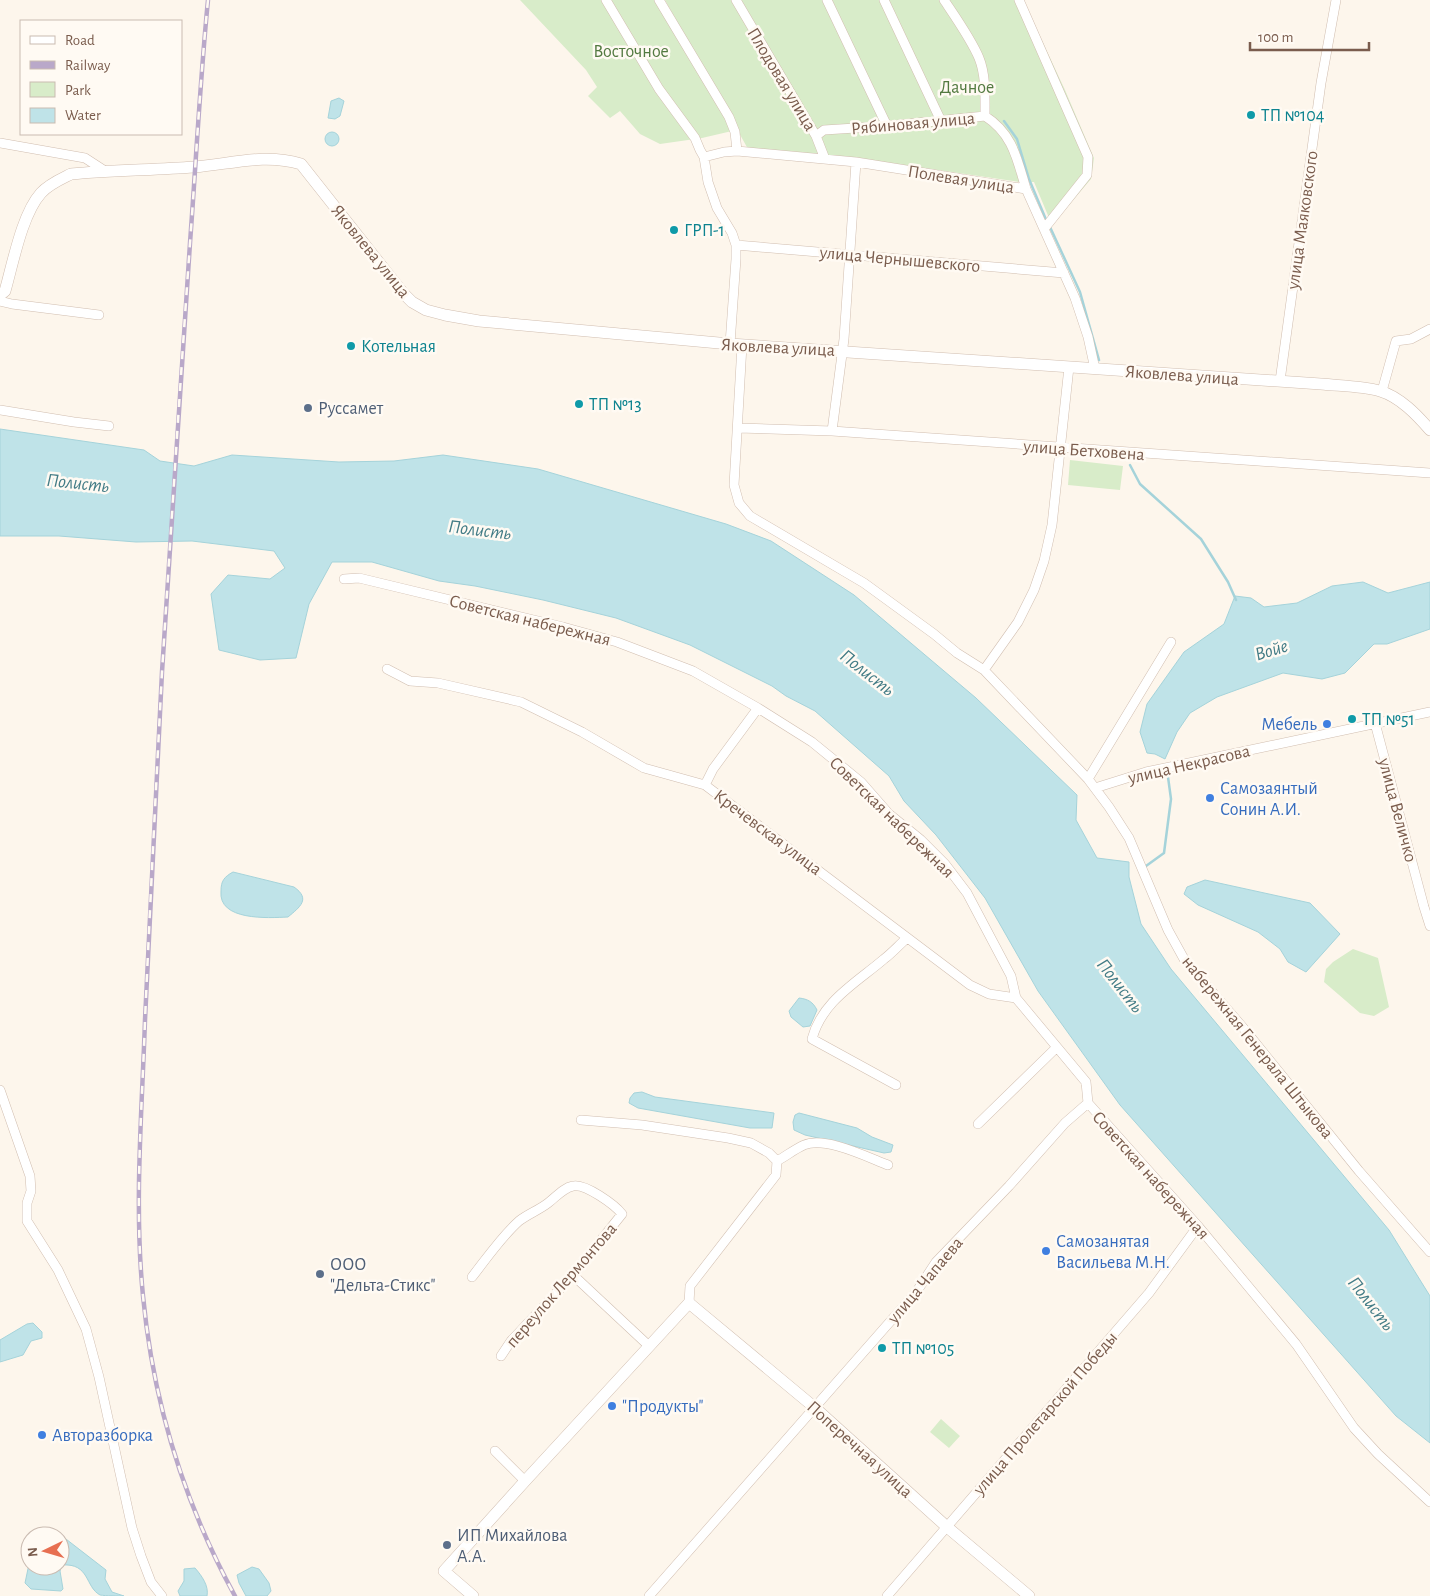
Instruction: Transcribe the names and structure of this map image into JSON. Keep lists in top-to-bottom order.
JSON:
{
  "streets": {
    "street": [
      "Плодовая улица",
      "Рябиновая улица",
      "Полевая улица",
      "улица Маяковского",
      "Яковлева улица",
      "улица Чернышевского",
      "улица Бетховена",
      "Советская набережная",
      "улица Некрасова",
      "улица Величко",
      "Кречевская улица",
      "набережная Генерала Штыкова",
      "улица Чапаева",
      "переулок Лермонтова",
      "улица Пролетарской Победы",
      "Поперечная улица"
    ]
  },
  "crossings": [
    ["Плодовая улица", "Рябиновая улица"],
    ["Плодовая улица", "Полевая улица"],
    ["Рябиновая улица", "Полевая улица"],
    ["Полевая улица", "Яковлева улица"],
    ["Полевая улица", "улица Чернышевского"],
    ["улица Маяковского", "Яковлева улица"],
    ["Яковлева улица", "набережная Генерала Штыкова"],
    ["улица Бетховена", "набережная Генерала Штыкова"],
    ["Советская набережная", "Кречевская улица"],
    ["Советская набережная", "улица Чапаева"],
    ["Советская набережная", "улица Пролетарской Победы"],
    ["улица Некрасова", "улица Величко"],
    ["улица Некрасова", "набережная Генерала Штыкова"],
    ["улица Чапаева", "Поперечная улица"],
    ["улица Пролетарской Победы", "Поперечная улица"]
  ],
  "water": ["Полисть", "Войе"],
  "parks": ["Восточное", "Дачное"],
  "places": [
    "ТП №104",
    "ГРП-1",
    "Котельная",
    "ТП №13",
    "Руссамет",
    "ТП №51",
    "Мебель",
    "Самозаянтый Сонин А.И.",
    "Самозанятая Васильева М.Н.",
    "ООО \"Дельта-Стикс\"",
    "ТП №105",
    "\"Продукты\"",
    "Авторазборка",
    "ИП Михайлова А.А."
  ],
  "legend": [
    "Road",
    "Railway",
    "Park",
    "Water"
  ],
  "scale_bar": "100 m",
  "north": "left"
}
